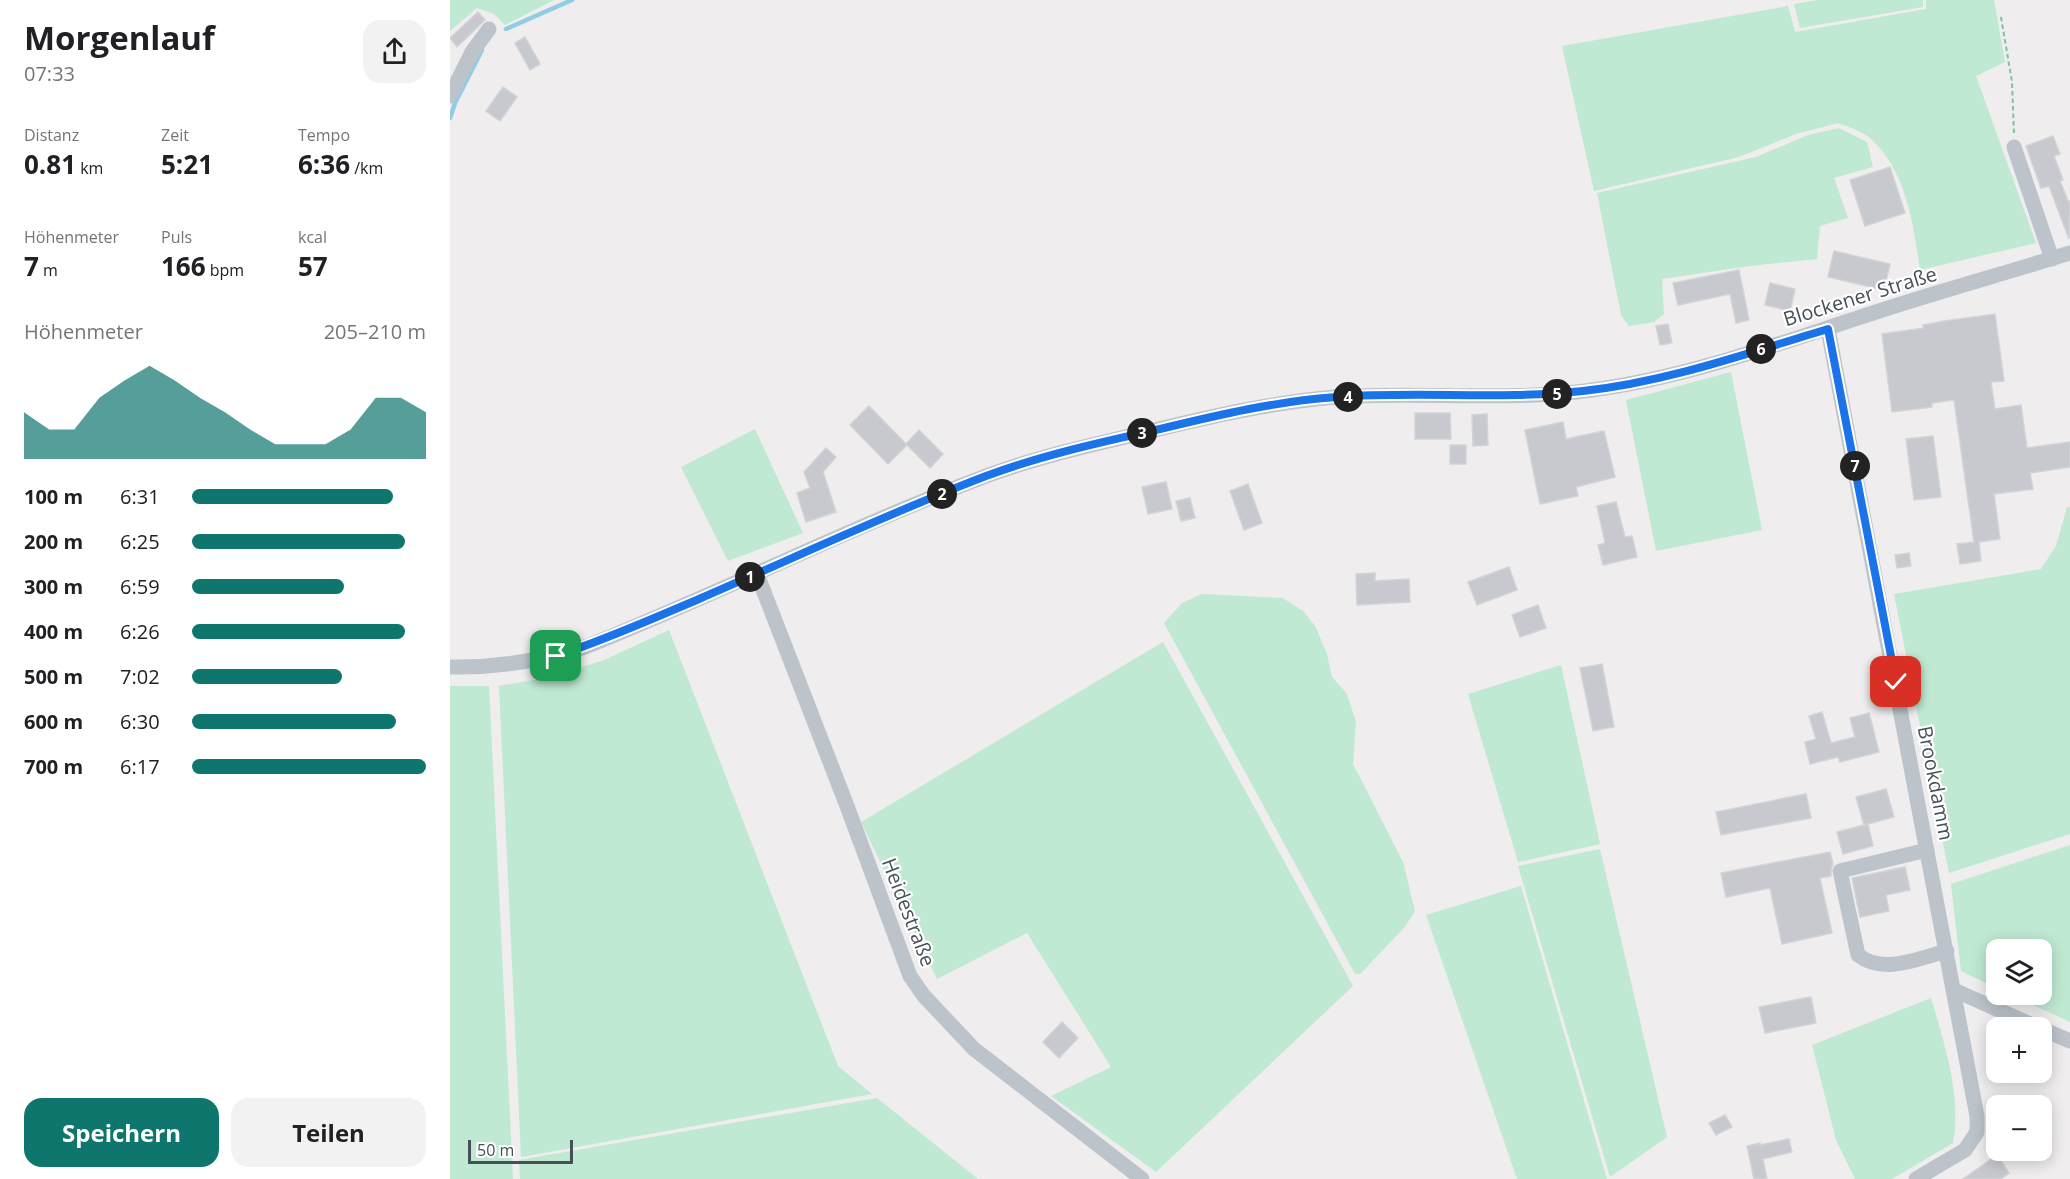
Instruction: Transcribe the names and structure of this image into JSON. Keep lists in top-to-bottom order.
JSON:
{
  "streets": {
    "street": ["Blockener Straße", "Brookdamm", "Heidestraße"]
  },
  "crossings": [
    ["Blockener Straße", "Brookdamm"],
    ["Blockener Straße", "Heidestraße"]
  ],
  "scale_bar": "50 m",
  "page": {
    "heading": ["Morgenlauf", "07:33"],
    "stats": [
      ["Distanz", "0.81 km"],
      ["Zeit", "5:21"],
      ["Tempo", "6:36 /km"],
      ["Höhenmeter", "7 m"],
      ["Puls", "166 bpm"],
      ["kcal", "57"]
    ],
    "chart": ["Höhenmeter", "205–210 m"],
    "pins": [
      "6",
      "5",
      "4",
      "3",
      "7",
      "2",
      "1"
    ],
    "list": [
      {
        "name": "100 m",
        "note": "6:31"
      },
      {
        "name": "200 m",
        "note": "6:25"
      },
      {
        "name": "300 m",
        "note": "6:59"
      },
      {
        "name": "400 m",
        "note": "6:26"
      },
      {
        "name": "500 m",
        "note": "7:02"
      },
      {
        "name": "600 m",
        "note": "6:30"
      },
      {
        "name": "700 m",
        "note": "6:17"
      }
    ],
    "map_buttons": ["+", "−"],
    "buttons": ["Speichern", "Teilen"],
    "scale": "50 m"
  }
}
